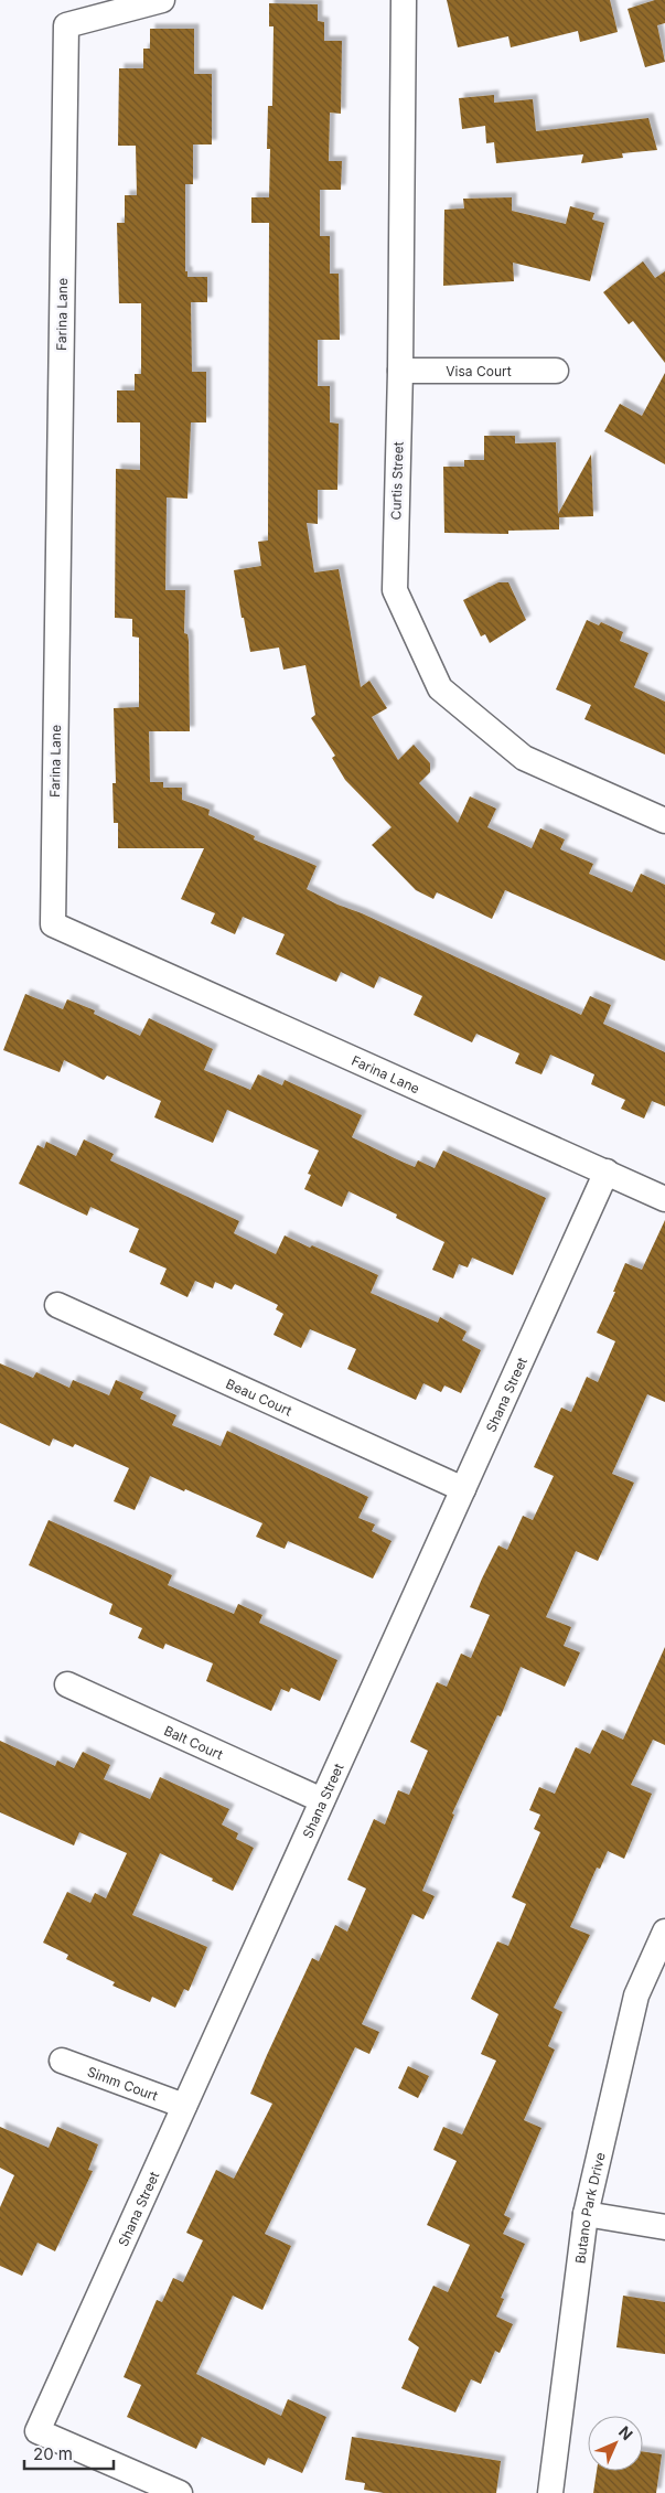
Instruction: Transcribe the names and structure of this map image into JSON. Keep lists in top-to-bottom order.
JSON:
{
  "streets": {
    "street": [
      "Farina Lane",
      "Visa Court",
      "Curtis Street",
      "Shana Street",
      "Beau Court",
      "Balt Court",
      "Simm Court",
      "Butano Park Drive"
    ]
  },
  "crossings": [
    ["Farina Lane", "Shana Street"],
    ["Visa Court", "Curtis Street"],
    ["Shana Street", "Beau Court"],
    ["Shana Street", "Balt Court"],
    ["Shana Street", "Simm Court"]
  ],
  "scale_bar": "20 m",
  "north": "top right"
}
